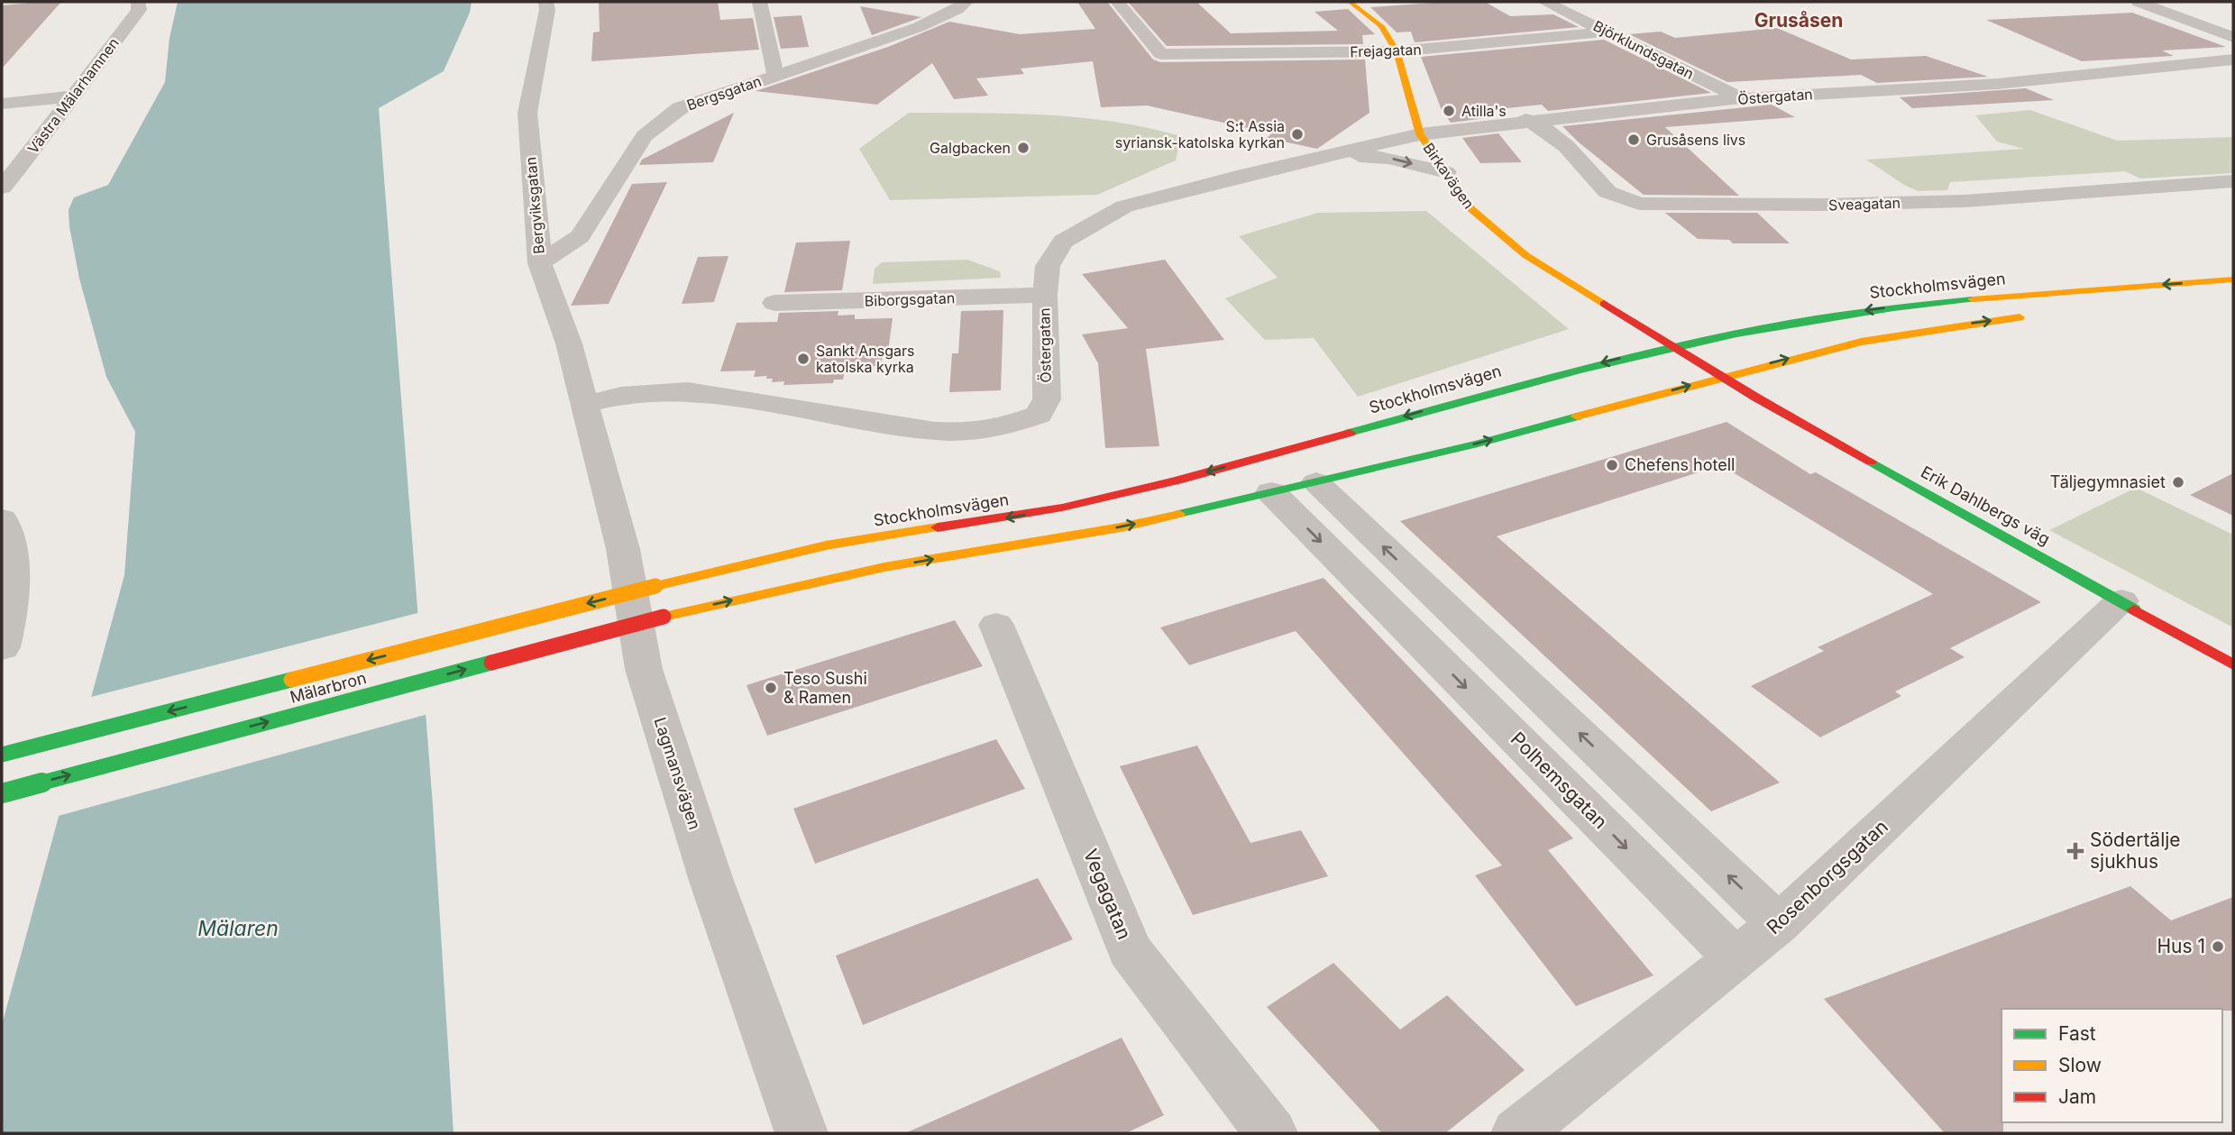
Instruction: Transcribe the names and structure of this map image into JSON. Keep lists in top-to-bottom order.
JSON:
{
  "streets": {
    "main road": [
      "Birkavägen",
      "Stockholmsvägen",
      "Erik Dahlbergs väg",
      "Mälarbron"
    ],
    "street": [
      "Björklundsgatan",
      "Frejagatan",
      "Bergsgatan",
      "Västra Mälarhamnen",
      "Östergatan",
      "Sveagatan",
      "Bergviksgatan",
      "Biborgsgatan",
      "Lagmansvägen",
      "Polhemsgatan",
      "Rosenborgsgatan",
      "Vegagatan"
    ]
  },
  "crossings": [
    ["Björklundsgatan", "Frejagatan"],
    ["Björklundsgatan", "Östergatan"],
    ["Frejagatan", "Birkavägen"],
    ["Bergsgatan", "Bergviksgatan"],
    ["Östergatan", "Birkavägen"],
    ["Östergatan", "Sveagatan"],
    ["Östergatan", "Bergviksgatan"],
    ["Östergatan", "Biborgsgatan"],
    ["Östergatan", "Lagmansvägen"],
    ["Birkavägen", "Stockholmsvägen"],
    ["Birkavägen", "Erik Dahlbergs väg"],
    ["Bergviksgatan", "Lagmansvägen"],
    ["Stockholmsvägen", "Mälarbron"],
    ["Erik Dahlbergs väg", "Rosenborgsgatan"],
    ["Mälarbron", "Polhemsgatan"],
    ["Polhemsgatan", "Rosenborgsgatan"]
  ],
  "districts": ["Grusåsen"],
  "water": ["Mälaren"],
  "places": {
    "other": [
      "Atilla's",
      "S:t Assia syriansk-katolska kyrkan",
      "Grusåsens livs",
      "Galgbacken",
      "Sankt Ansgars katolska kyrka",
      "Chefens hotell",
      "Täljegymnasiet",
      "Teso Sushi & Ramen",
      "Hus 1"
    ],
    "health": ["Södertälje sjukhus"]
  },
  "legend": ["Fast", "Slow", "Jam"]
}
